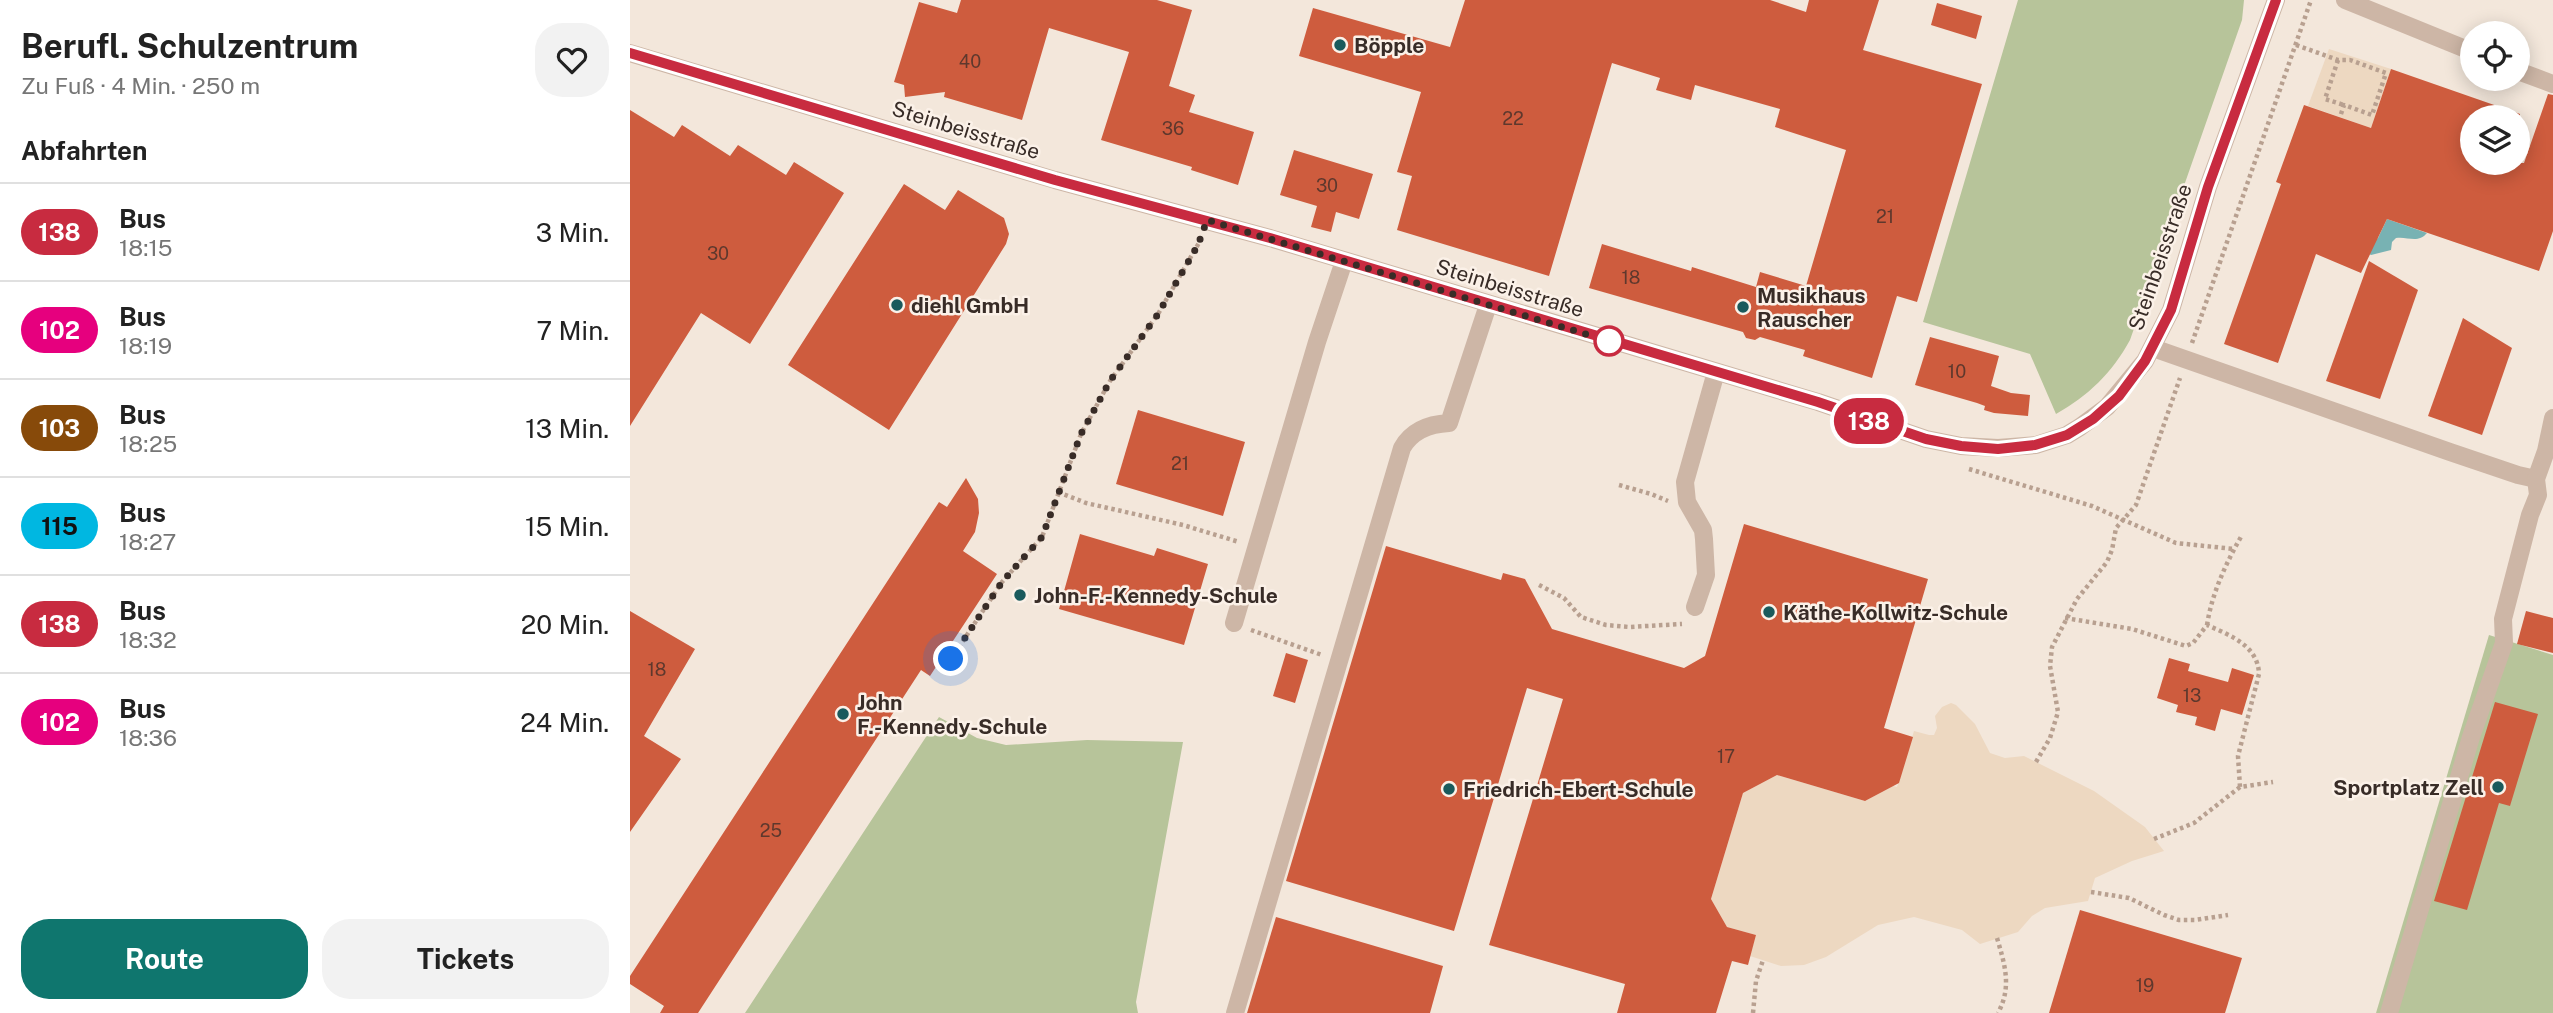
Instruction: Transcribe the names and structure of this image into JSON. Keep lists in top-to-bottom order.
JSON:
{
  "streets": {
    "street": ["Steinbeisstraße"]
  },
  "places": [
    "Böpple",
    "diehl GmbH",
    "Musikhaus Rauscher",
    "John-F.-Kennedy-Schule",
    "Käthe-Kollwitz-Schule",
    "John F.-Kennedy-Schule",
    "Sportplatz Zell",
    "Friedrich-Ebert-Schule"
  ],
  "lines": ["bus line 138"],
  "house_numbers": [
    "40",
    "22",
    "36",
    "30",
    "21",
    "30",
    "18",
    "10",
    "21",
    "18",
    "13",
    "17",
    "25",
    "19"
  ],
  "page": {
    "heading": [
      ["Berufl. Schulzentrum", "Zu Fuß · 4 Min. · 250 m"],
      "Abfahrten"
    ],
    "on_map": "138",
    "list": [
      {
        "mark": "138",
        "name": "Bus",
        "note": "18:15",
        "value": "3 Min."
      },
      {
        "mark": "102",
        "name": "Bus",
        "note": "18:19",
        "value": "7 Min."
      },
      {
        "mark": "103",
        "name": "Bus",
        "note": "18:25",
        "value": "13 Min."
      },
      {
        "mark": "115",
        "name": "Bus",
        "note": "18:27",
        "value": "15 Min."
      },
      {
        "mark": "138",
        "name": "Bus",
        "note": "18:32",
        "value": "20 Min."
      },
      {
        "mark": "102",
        "name": "Bus",
        "note": "18:36",
        "value": "24 Min."
      }
    ],
    "buttons": ["Route", "Tickets"]
  }
}
